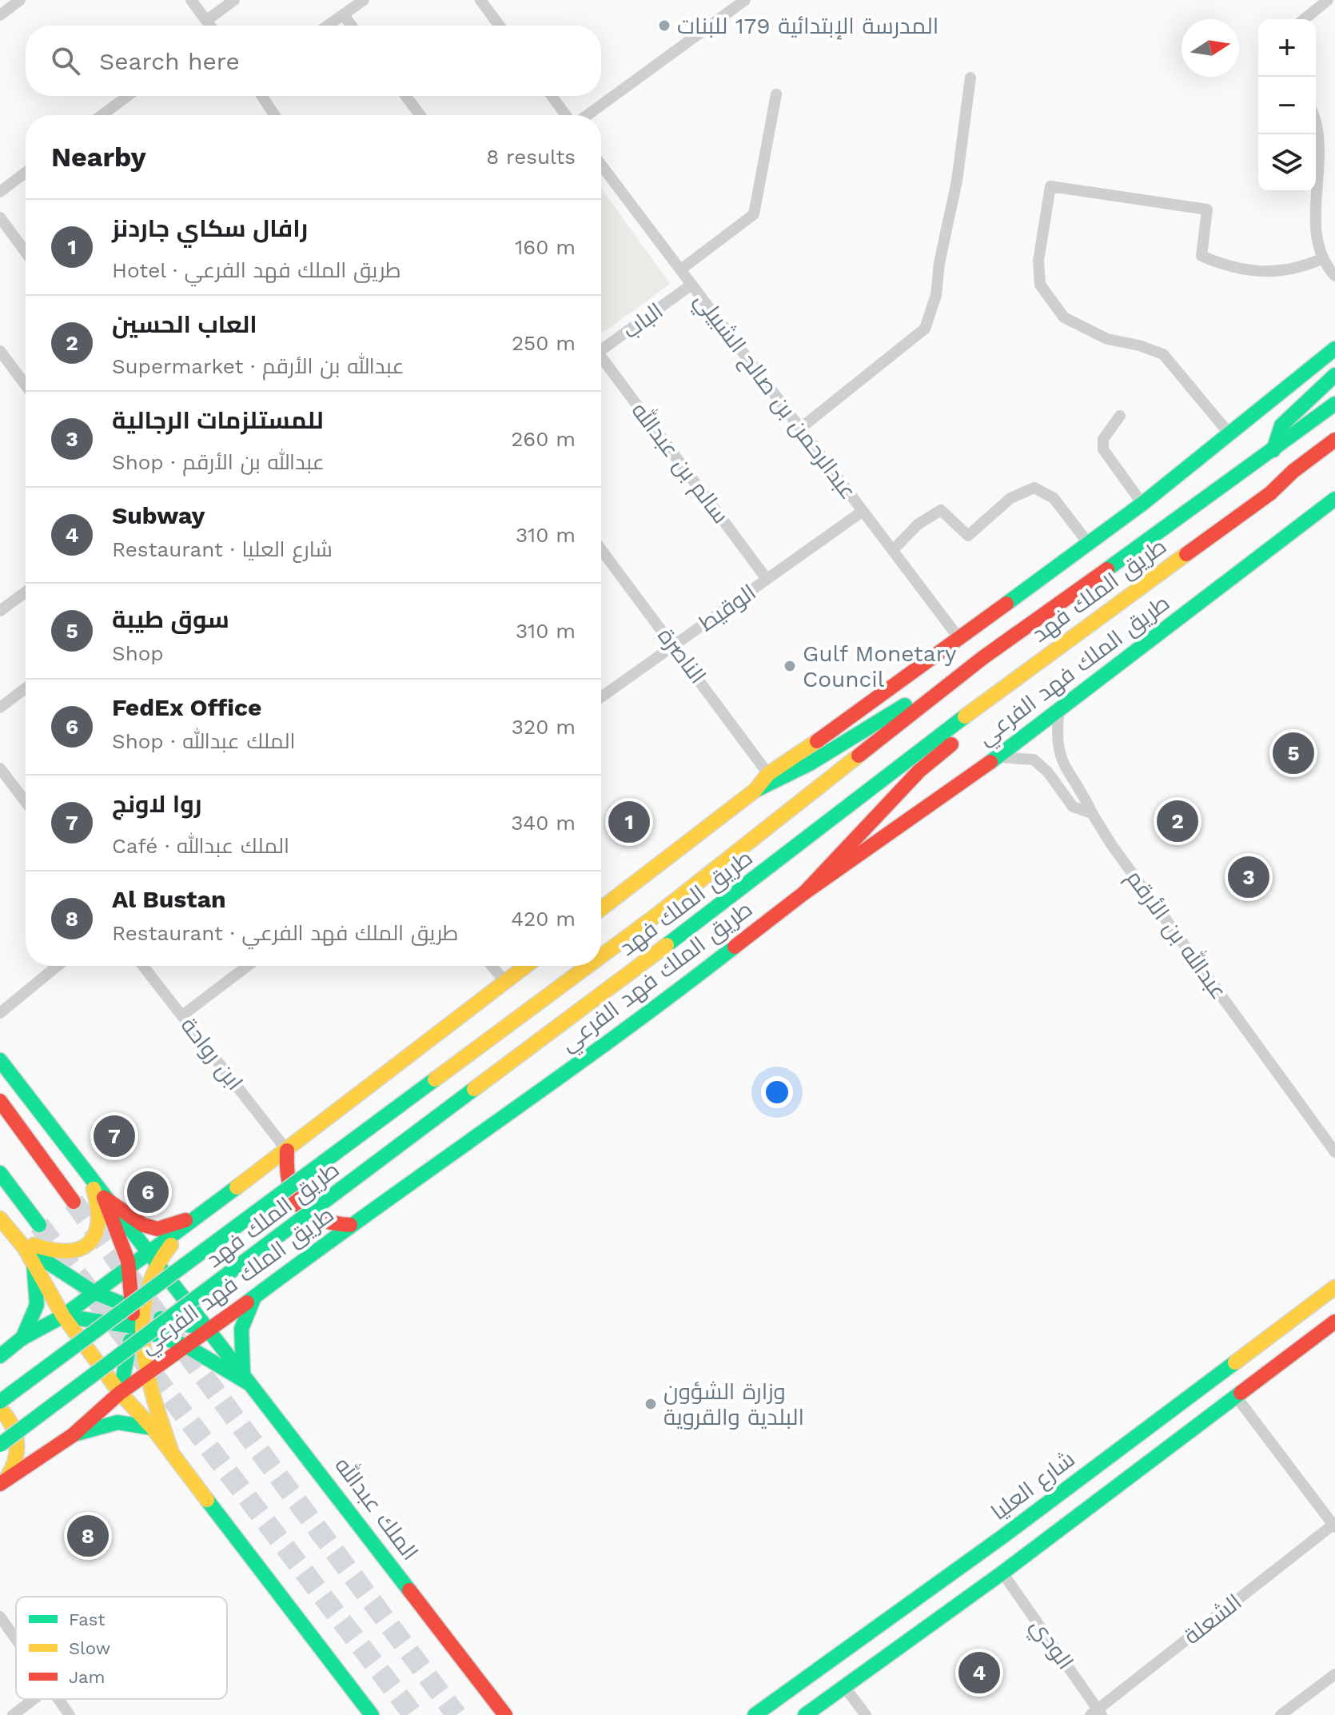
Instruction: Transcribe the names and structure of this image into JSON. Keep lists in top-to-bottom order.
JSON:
{
  "streets": {
    "main road": [
      "طريق الملك فهد",
      "طريق الملك فهد الفرعي",
      "شارع العليا",
      "الملك عبدالله"
    ],
    "street": [
      "الباب",
      "عبدالرحمن بن صالح الشبيلي",
      "سالم بن عبدالله",
      "الوقيط",
      "الناصرة",
      "عبدالله بن الأرقم",
      "ابن رواحة",
      "الشعلة",
      "الودي"
    ]
  },
  "crossings": [
    ["الباب", "عبدالرحمن بن صالح الشبيلي"],
    ["عبدالرحمن بن صالح الشبيلي", "الوقيط"],
    ["سالم بن عبدالله", "الوقيط"],
    ["الوقيط", "الناصرة"],
    ["طريق الملك فهد الفرعي", "عبدالله بن الأرقم"],
    ["طريق الملك فهد الفرعي", "الملك عبدالله"],
    ["الشعلة", "الودي"]
  ],
  "places": ["المدرسة الإبتدائية 179 للبنات", "Gulf Monetary Council", "وزارة الشؤون البلدية والقروية"],
  "legend": ["Fast", "Slow", "Jam"],
  "north": "right",
  "page": {
    "map_buttons": ["+", "−"],
    "search": "Search here",
    "heading": ["Nearby", "8 results"],
    "list": [
      {
        "mark": "1",
        "name": "رافال سكاي جاردنز",
        "note": "Hotel · طريق الملك فهد الفرعي",
        "value": "160 m"
      },
      {
        "mark": "2",
        "name": "العاب الحسين",
        "note": "Supermarket · عبدالله بن الأرقم",
        "value": "250 m"
      },
      {
        "mark": "3",
        "name": "للمستلزمات الرجالية",
        "note": "Shop · عبدالله بن الأرقم",
        "value": "260 m"
      },
      {
        "mark": "4",
        "name": "Subway",
        "note": "Restaurant · شارع العليا",
        "value": "310 m"
      },
      {
        "mark": "5",
        "name": "سوق طيبة",
        "note": "Shop",
        "value": "310 m"
      },
      {
        "mark": "6",
        "name": "FedEx Office",
        "note": "Shop · الملك عبدالله",
        "value": "320 m"
      },
      {
        "mark": "7",
        "name": "روا لاونج",
        "note": "Café · الملك عبدالله",
        "value": "340 m"
      },
      {
        "mark": "8",
        "name": "Al Bustan",
        "note": "Restaurant · طريق الملك فهد الفرعي",
        "value": "420 m"
      }
    ],
    "pins": [
      "5",
      "2",
      "1",
      "3",
      "7",
      "6",
      "8",
      "4"
    ]
  }
}
